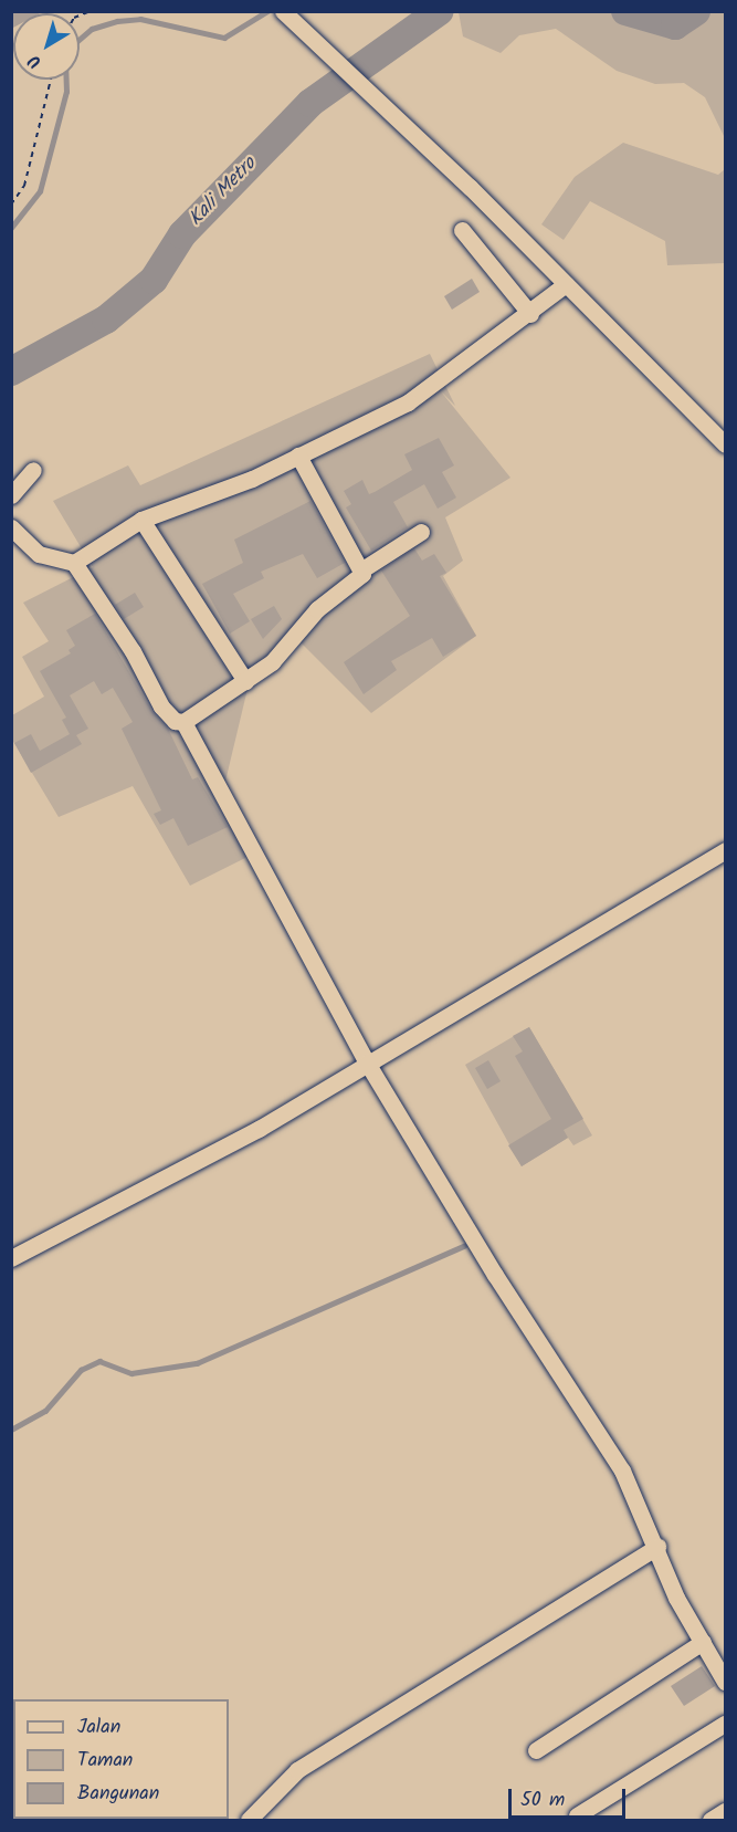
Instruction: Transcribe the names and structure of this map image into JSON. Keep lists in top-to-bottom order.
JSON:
{
  "water": ["Kali Metro"],
  "legend": ["Jalan", "Taman", "Bangunan"],
  "scale_bar": "50 m",
  "north": "bottom left"
}
